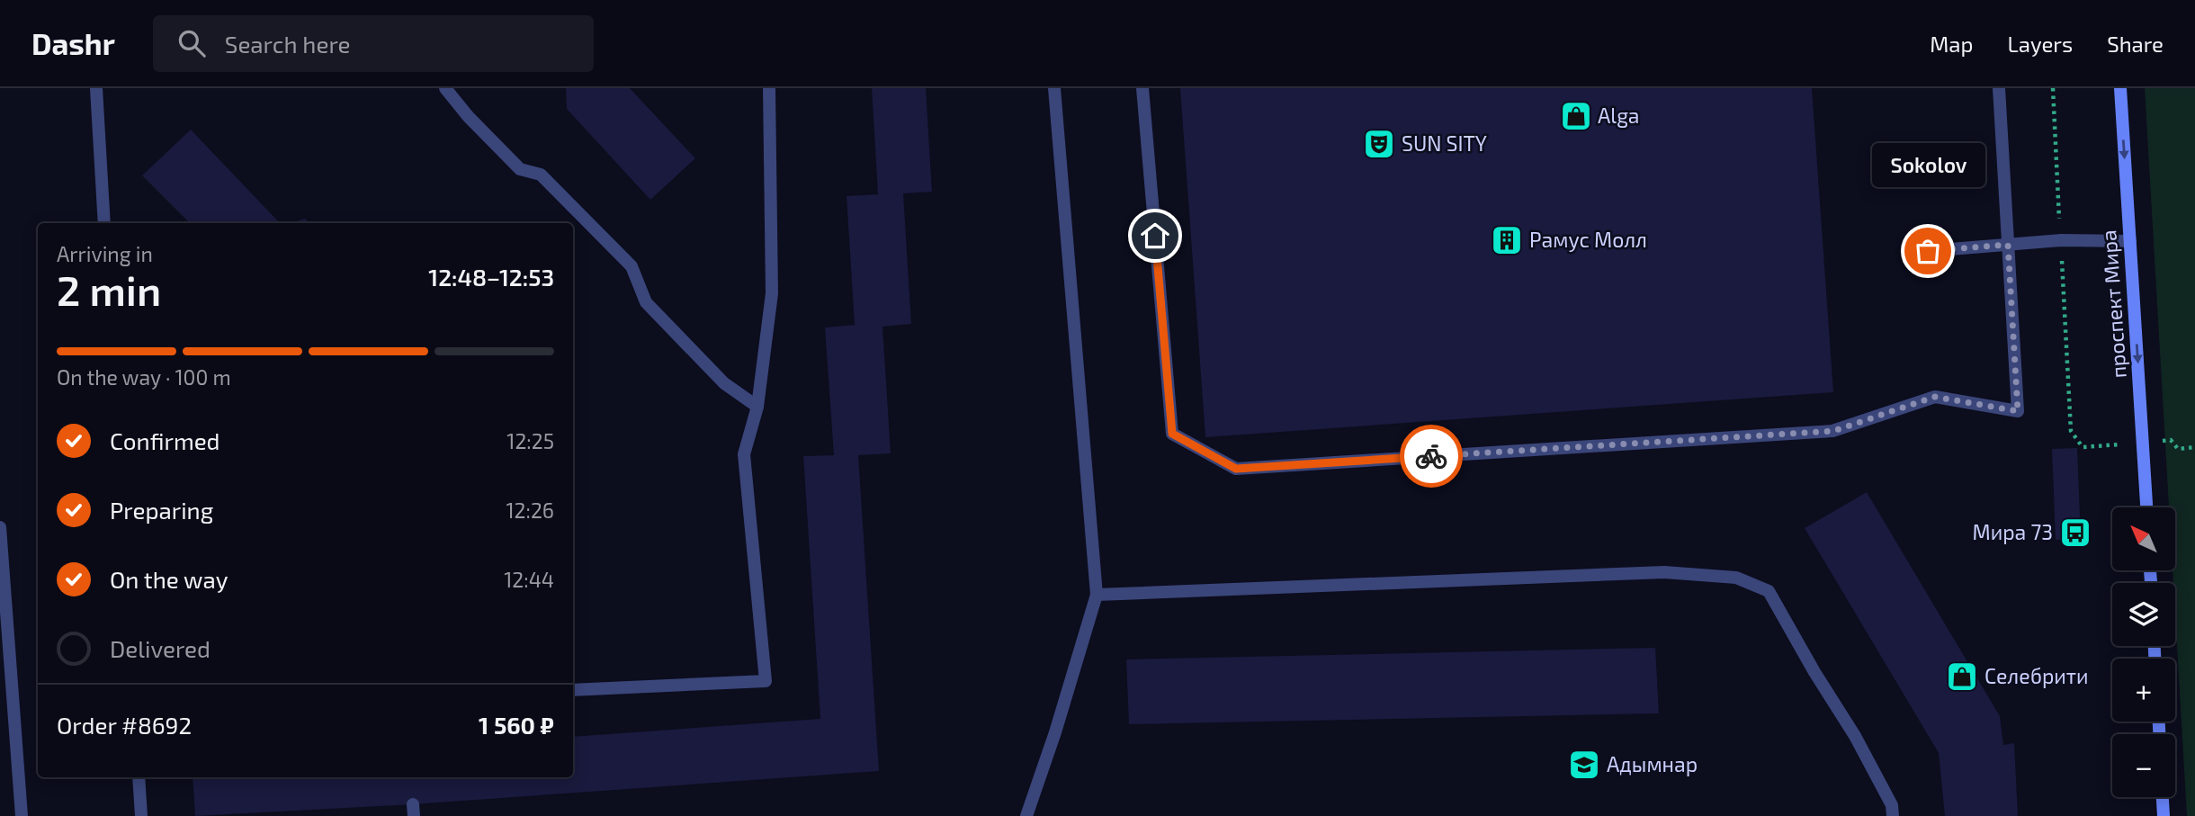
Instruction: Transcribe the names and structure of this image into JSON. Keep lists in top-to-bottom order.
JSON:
{
  "streets": {
    "main road": ["проспект Мира"]
  },
  "one_way": ["проспект Мира"],
  "places": {
    "shop": ["Alga", "Селебрити"],
    "theatre": ["SUN SITY"],
    "building": ["Рамус Молл"],
    "other": ["Sokolov"],
    "bus stop": ["Мира 73"],
    "school or university": ["Адымнар"]
  },
  "north": "top left",
  "page": {
    "header": "Dashr",
    "search": "Search here",
    "nav": ["Map", "Layers", "Share"],
    "bubble": "Sokolov",
    "heading": ["2 min", "Arriving in", "12:48–12:53"],
    "panel": ["Order #8692", "1 560 ₽"],
    "bar": "On the way · 100 m",
    "list": [
      ["Confirmed", "12:25"],
      ["Preparing", "12:26"],
      ["On the way", "12:44"],
      "Delivered"
    ],
    "map_buttons": ["+", "−"]
  }
}
